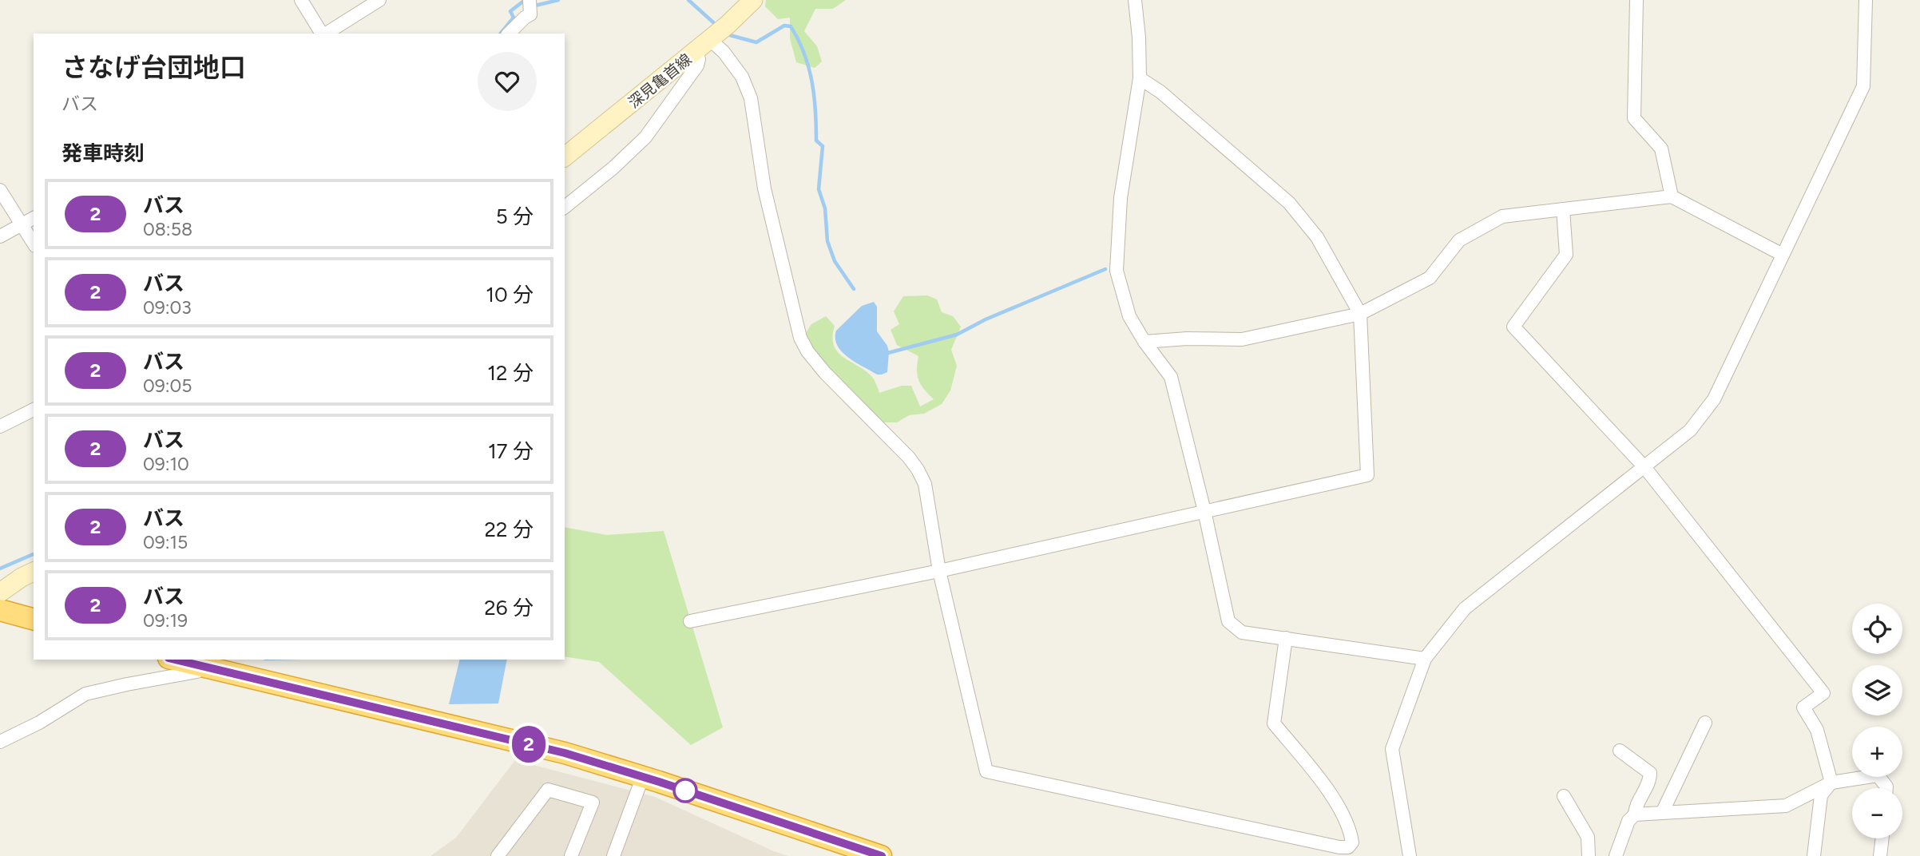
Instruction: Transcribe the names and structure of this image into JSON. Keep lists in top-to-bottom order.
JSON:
{
  "streets": {
    "main road": ["深見亀首線"]
  },
  "lines": ["bus line 2"],
  "page": {
    "on_map": "2",
    "heading": [
      ["さなげ台団地口", "バス"],
      "発車時刻"
    ],
    "list": [
      {
        "mark": "2",
        "name": "バス",
        "note": "08:58",
        "value": "5 分"
      },
      {
        "mark": "2",
        "name": "バス",
        "note": "09:03",
        "value": "10 分"
      },
      {
        "mark": "2",
        "name": "バス",
        "note": "09:05",
        "value": "12 分"
      },
      {
        "mark": "2",
        "name": "バス",
        "note": "09:10",
        "value": "17 分"
      },
      {
        "mark": "2",
        "name": "バス",
        "note": "09:15",
        "value": "22 分"
      },
      {
        "mark": "2",
        "name": "バス",
        "note": "09:19",
        "value": "26 分"
      }
    ],
    "map_buttons": ["+", "−"]
  }
}
